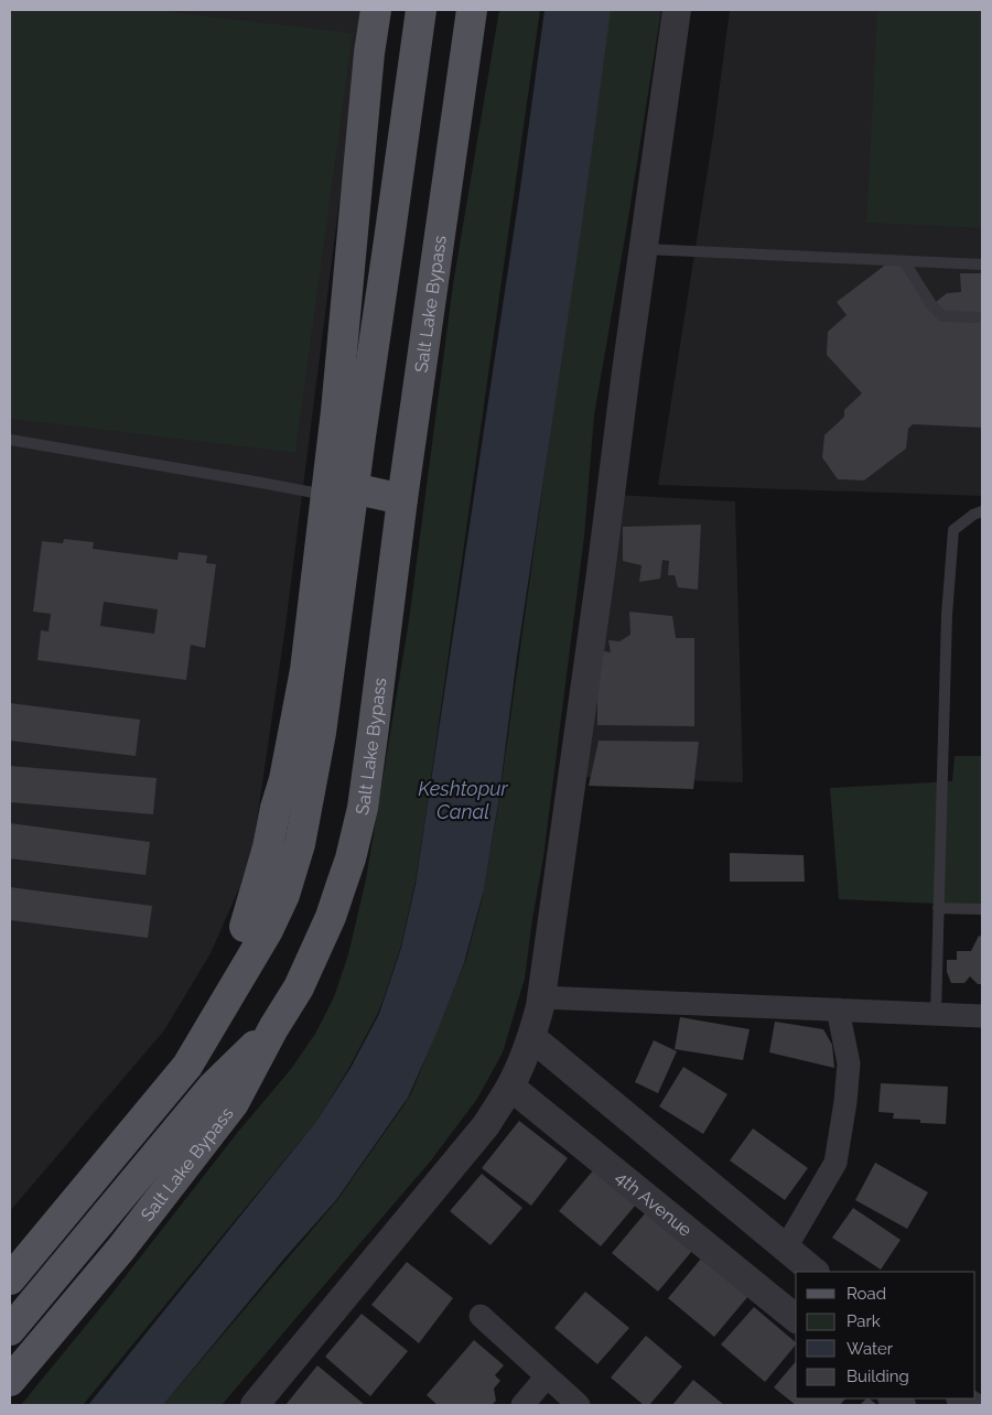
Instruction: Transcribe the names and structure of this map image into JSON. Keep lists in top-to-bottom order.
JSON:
{
  "streets": {
    "main road": ["Salt Lake Bypass"],
    "street": ["4th Avenue"]
  },
  "water": ["Keshtopur Canal"],
  "legend": [
    "Road",
    "Park",
    "Water",
    "Building"
  ]
}
